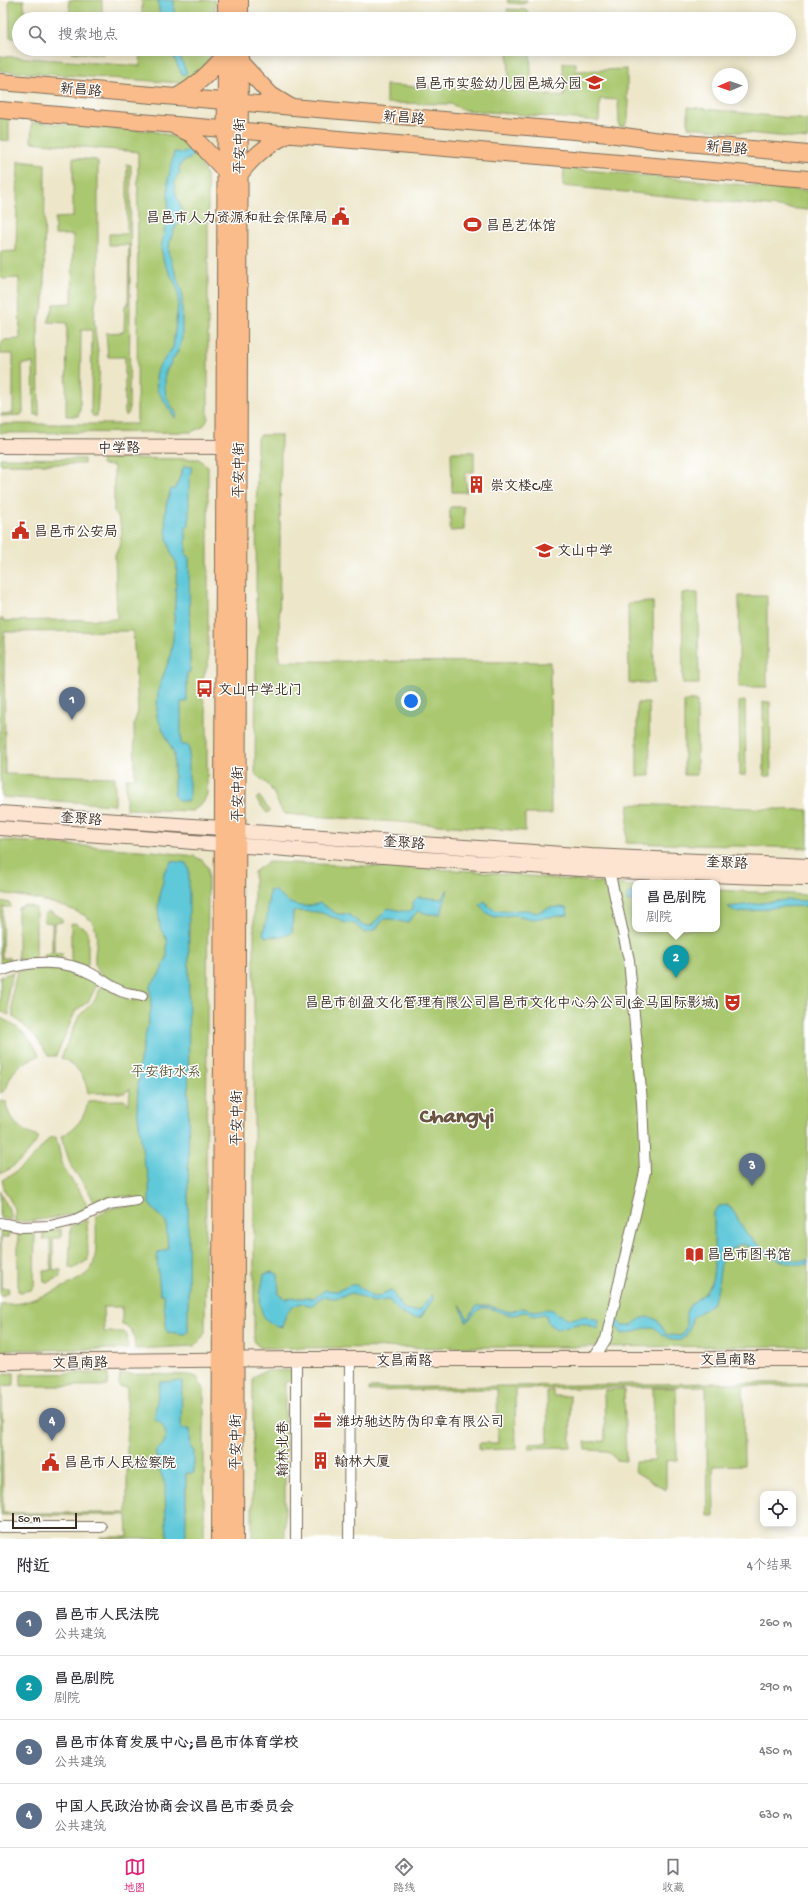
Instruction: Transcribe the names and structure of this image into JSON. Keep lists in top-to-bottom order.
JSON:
{
  "streets": {
    "main road": [
      "新昌路",
      "平安中街",
      "中学路",
      "奎聚路",
      "文昌南路"
    ],
    "street": ["翰林北巷"]
  },
  "crossings": [
    ["新昌路", "平安中街"],
    ["平安中街", "中学路"],
    ["平安中街", "奎聚路"],
    ["平安中街", "文昌南路"],
    ["文昌南路", "翰林北巷"]
  ],
  "districts": ["Changyi"],
  "parks": ["平安街水系"],
  "places": {
    "school or university": ["昌邑市实验幼儿园邑城分园", "文山中学"],
    "public building": ["昌邑市人力资源和社会保障局", "昌邑市公安局", "昌邑市人民检察院"],
    "sports": ["昌邑艺体馆"],
    "building": ["崇文楼C座", "翰林大厦"],
    "bus stop": ["文山中学北门"],
    "theatre": ["昌邑市创盈文化管理有限公司昌邑市文化中心分公司(金马国际影城)"],
    "library": ["昌邑市图书馆"],
    "office": ["潍坊驰达防伪印章有限公司"]
  },
  "scale_bar": "50 m",
  "north": "left",
  "page": {
    "search": "搜索地点",
    "pins": [
      "1",
      "2",
      "3",
      "4"
    ],
    "popup": ["昌邑剧院", "剧院"],
    "scale": "50 m",
    "heading": ["附近", "4个结果"],
    "list": [
      {
        "mark": "1",
        "name": "昌邑市人民法院",
        "note": "公共建筑",
        "value": "260 m"
      },
      {
        "mark": "2",
        "name": "昌邑剧院",
        "note": "剧院",
        "value": "290 m"
      },
      {
        "mark": "3",
        "name": "昌邑市体育发展中心;昌邑市体育学校",
        "note": "公共建筑",
        "value": "450 m"
      },
      {
        "mark": "4",
        "name": "中国人民政治协商会议昌邑市委员会",
        "note": "公共建筑",
        "value": "630 m"
      }
    ],
    "nav": ["地图", "路线", "收藏"]
  }
}
